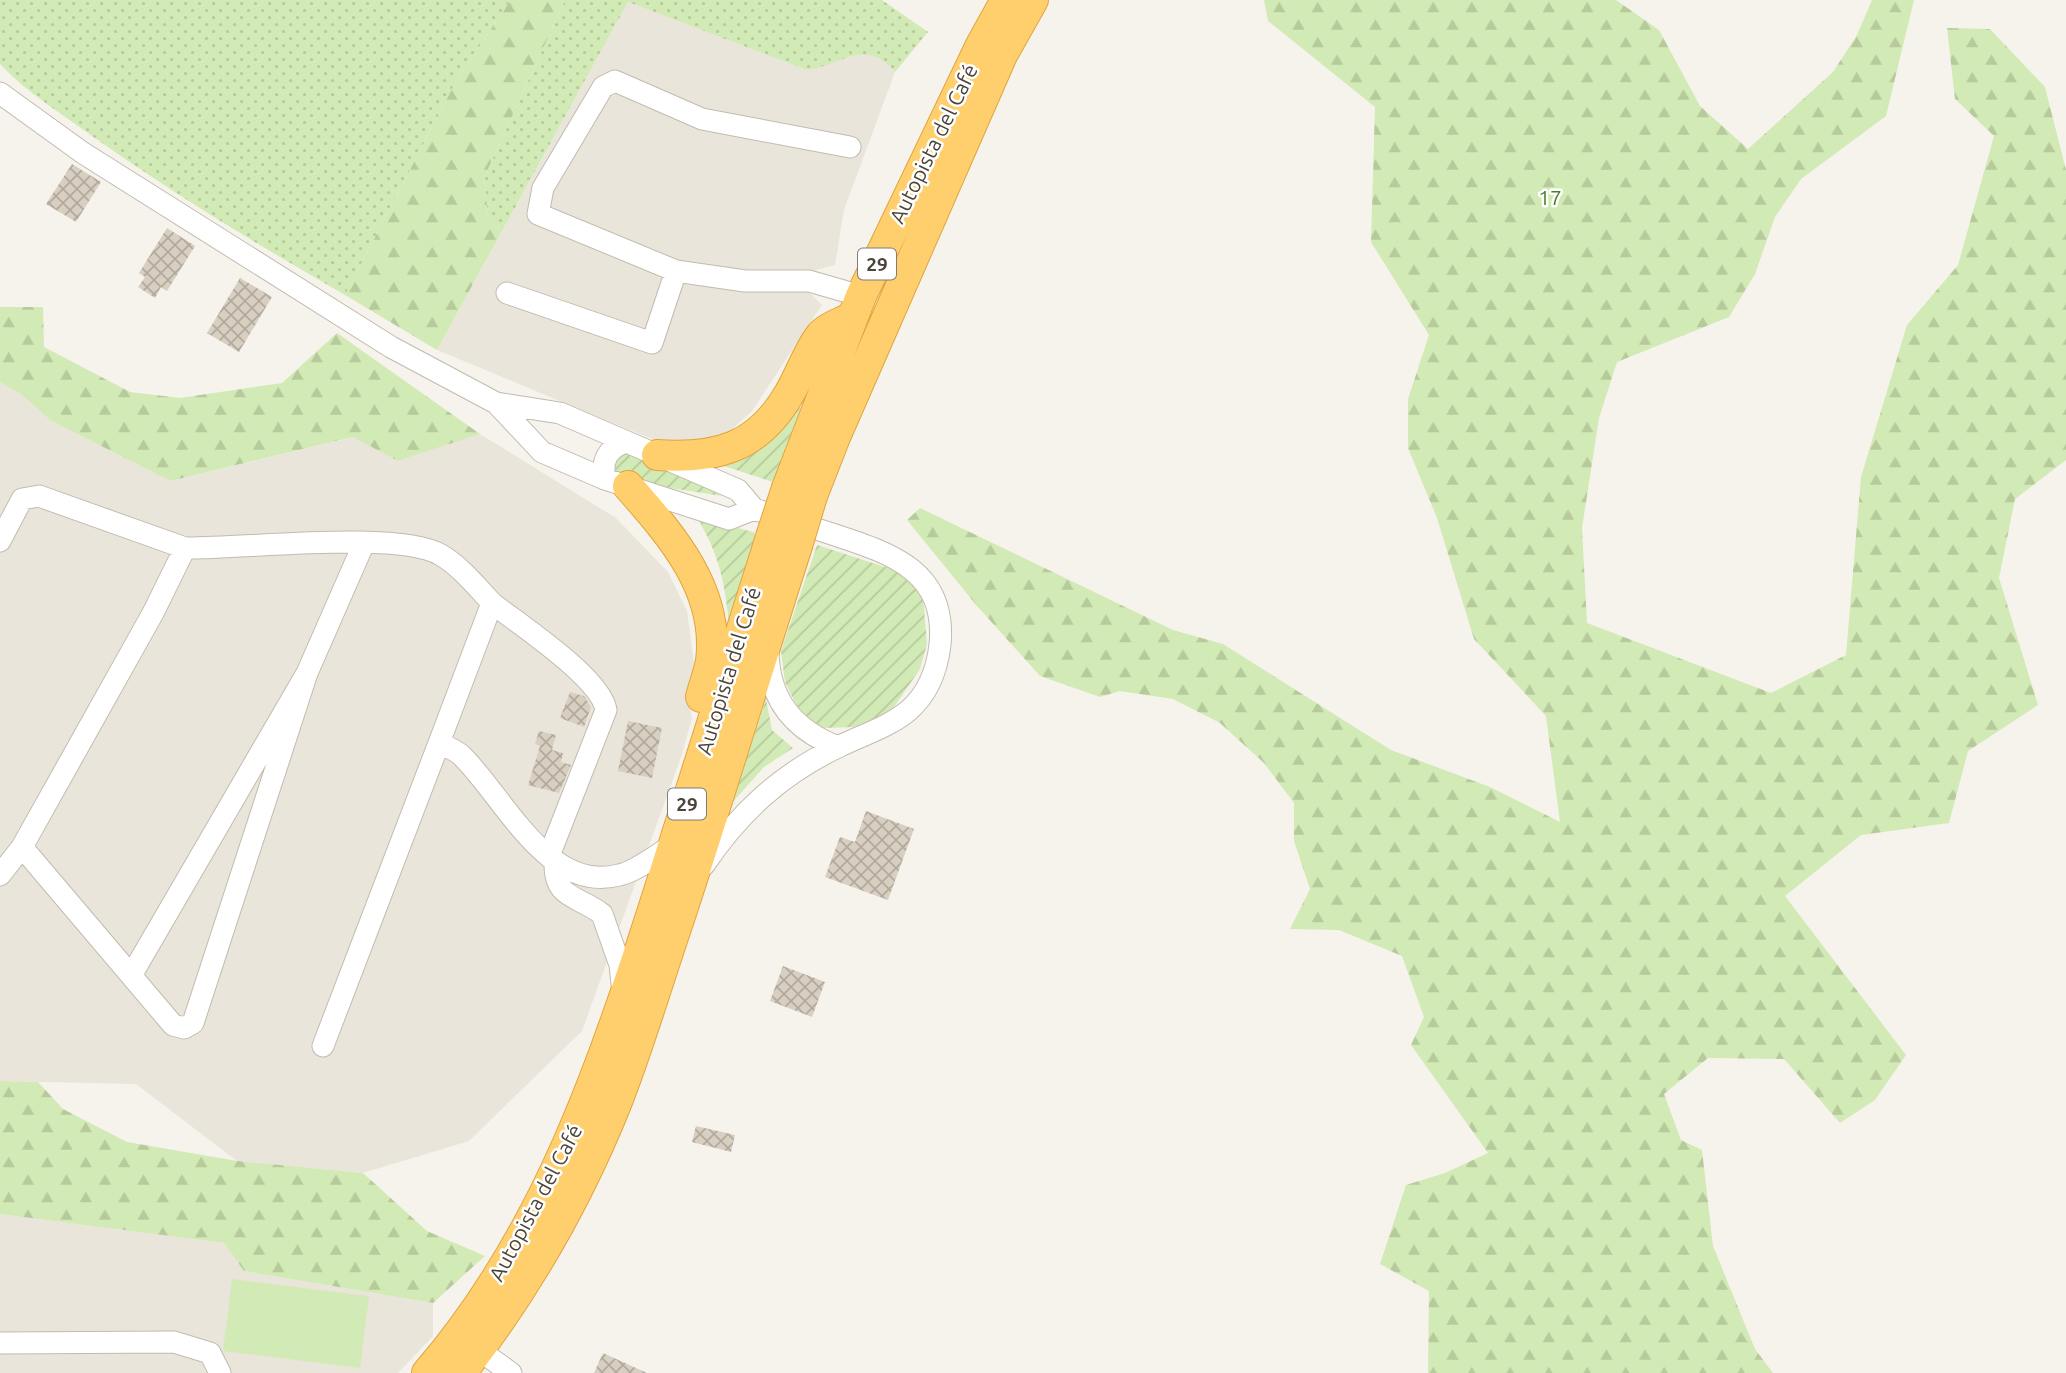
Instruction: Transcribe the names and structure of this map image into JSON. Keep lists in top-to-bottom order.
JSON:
{
  "streets": {
    "highway": ["Autopista del Café", "29"]
  },
  "parks": ["17"]
}
